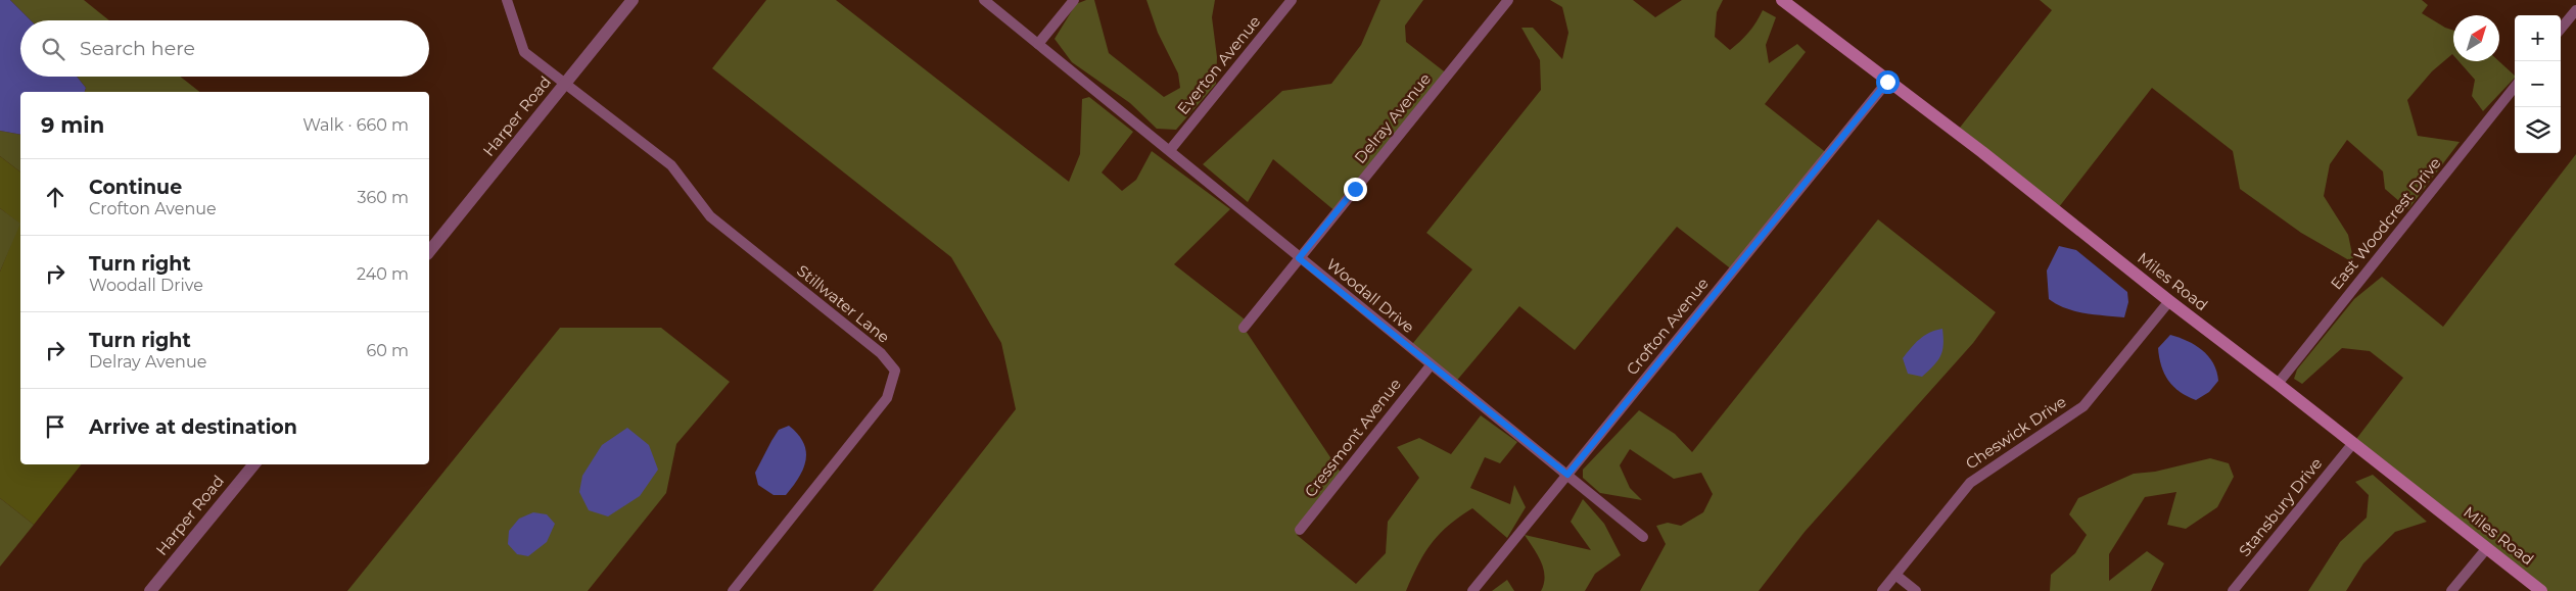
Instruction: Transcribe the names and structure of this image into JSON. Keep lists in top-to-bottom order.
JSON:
{
  "streets": {
    "main road": ["Miles Road"],
    "street": [
      "Everton Avenue",
      "Harper Road",
      "Delray Avenue",
      "East Woodcrest Drive",
      "Woodall Drive",
      "Stillwater Lane",
      "Crofton Avenue",
      "Cheswick Drive",
      "Cressmont Avenue",
      "Stansbury Drive"
    ]
  },
  "crossings": [
    ["Everton Avenue", "Woodall Drive"],
    ["Harper Road", "Stillwater Lane"],
    ["Delray Avenue", "Woodall Drive"],
    ["East Woodcrest Drive", "Miles Road"],
    ["Miles Road", "Crofton Avenue"],
    ["Miles Road", "Cheswick Drive"],
    ["Miles Road", "Stansbury Drive"],
    ["Woodall Drive", "Crofton Avenue"],
    ["Woodall Drive", "Cressmont Avenue"]
  ],
  "north": "top right",
  "page": {
    "map_buttons": ["+", "−"],
    "search": "Search here",
    "heading": ["9 min", "Walk · 660 m"],
    "list": [
      ["Continue", "Crofton Avenue", "360 m"],
      ["Turn right", "Woodall Drive", "240 m"],
      ["Turn right", "Delray Avenue", "60 m"],
      "Arrive at destination"
    ]
  }
}
